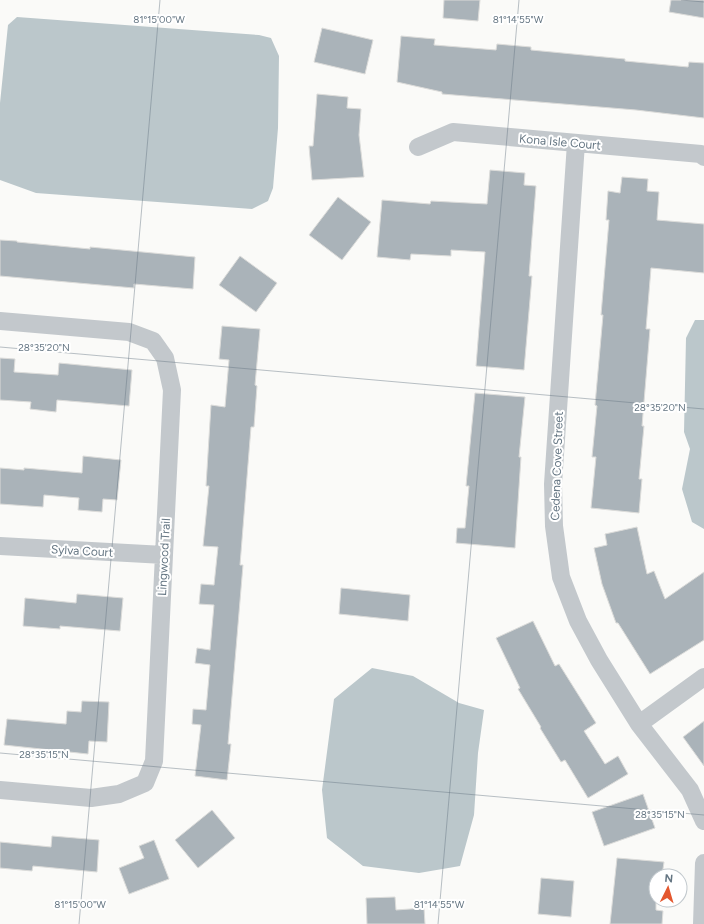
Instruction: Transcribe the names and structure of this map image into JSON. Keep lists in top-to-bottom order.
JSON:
{
  "streets": {
    "street": [
      "Kona Isle Court",
      "Cedena Cove Street",
      "Sylva Court",
      "Lingwood Trail"
    ]
  },
  "crossings": [
    ["Kona Isle Court", "Cedena Cove Street"],
    ["Sylva Court", "Lingwood Trail"]
  ],
  "north": "top",
  "coordinates": [
    "81°15'00\"W",
    "81°14'55\"W",
    "28°35'20\"N",
    "28°35'15\"N"
  ]
}
